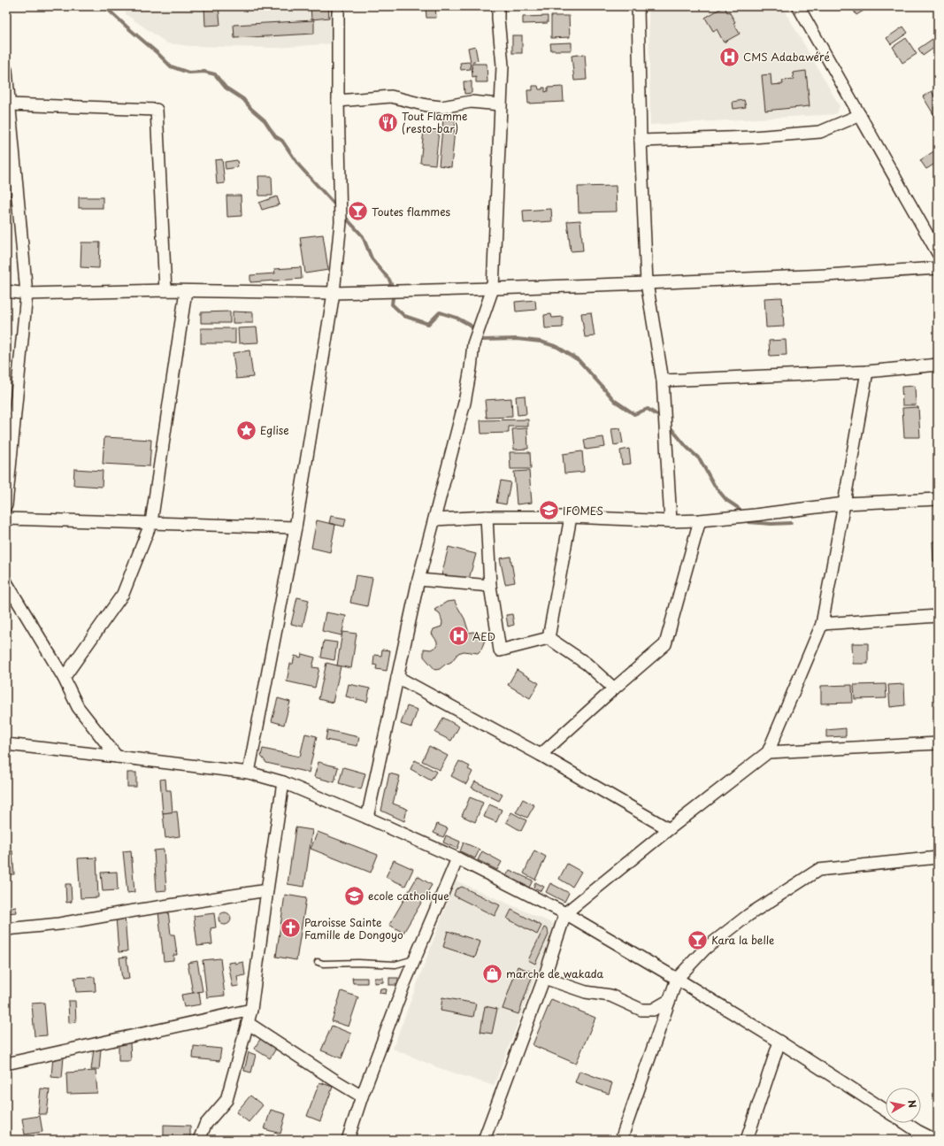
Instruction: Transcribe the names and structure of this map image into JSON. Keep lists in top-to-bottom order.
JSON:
{
  "places": {
    "hospital": ["CMS Adabawéré", "AED"],
    "restaurant": ["Tout Flamme (resto-bar)"],
    "bar": ["Toutes flammes", "Kara la belle"],
    "place": ["Eglise"],
    "school or university": ["IFOMES", "ecole catholique"],
    "church": ["Paroisse Sainte Famille de Dongoyo"],
    "shop": ["marche de wakada"]
  },
  "north": "right"
}
